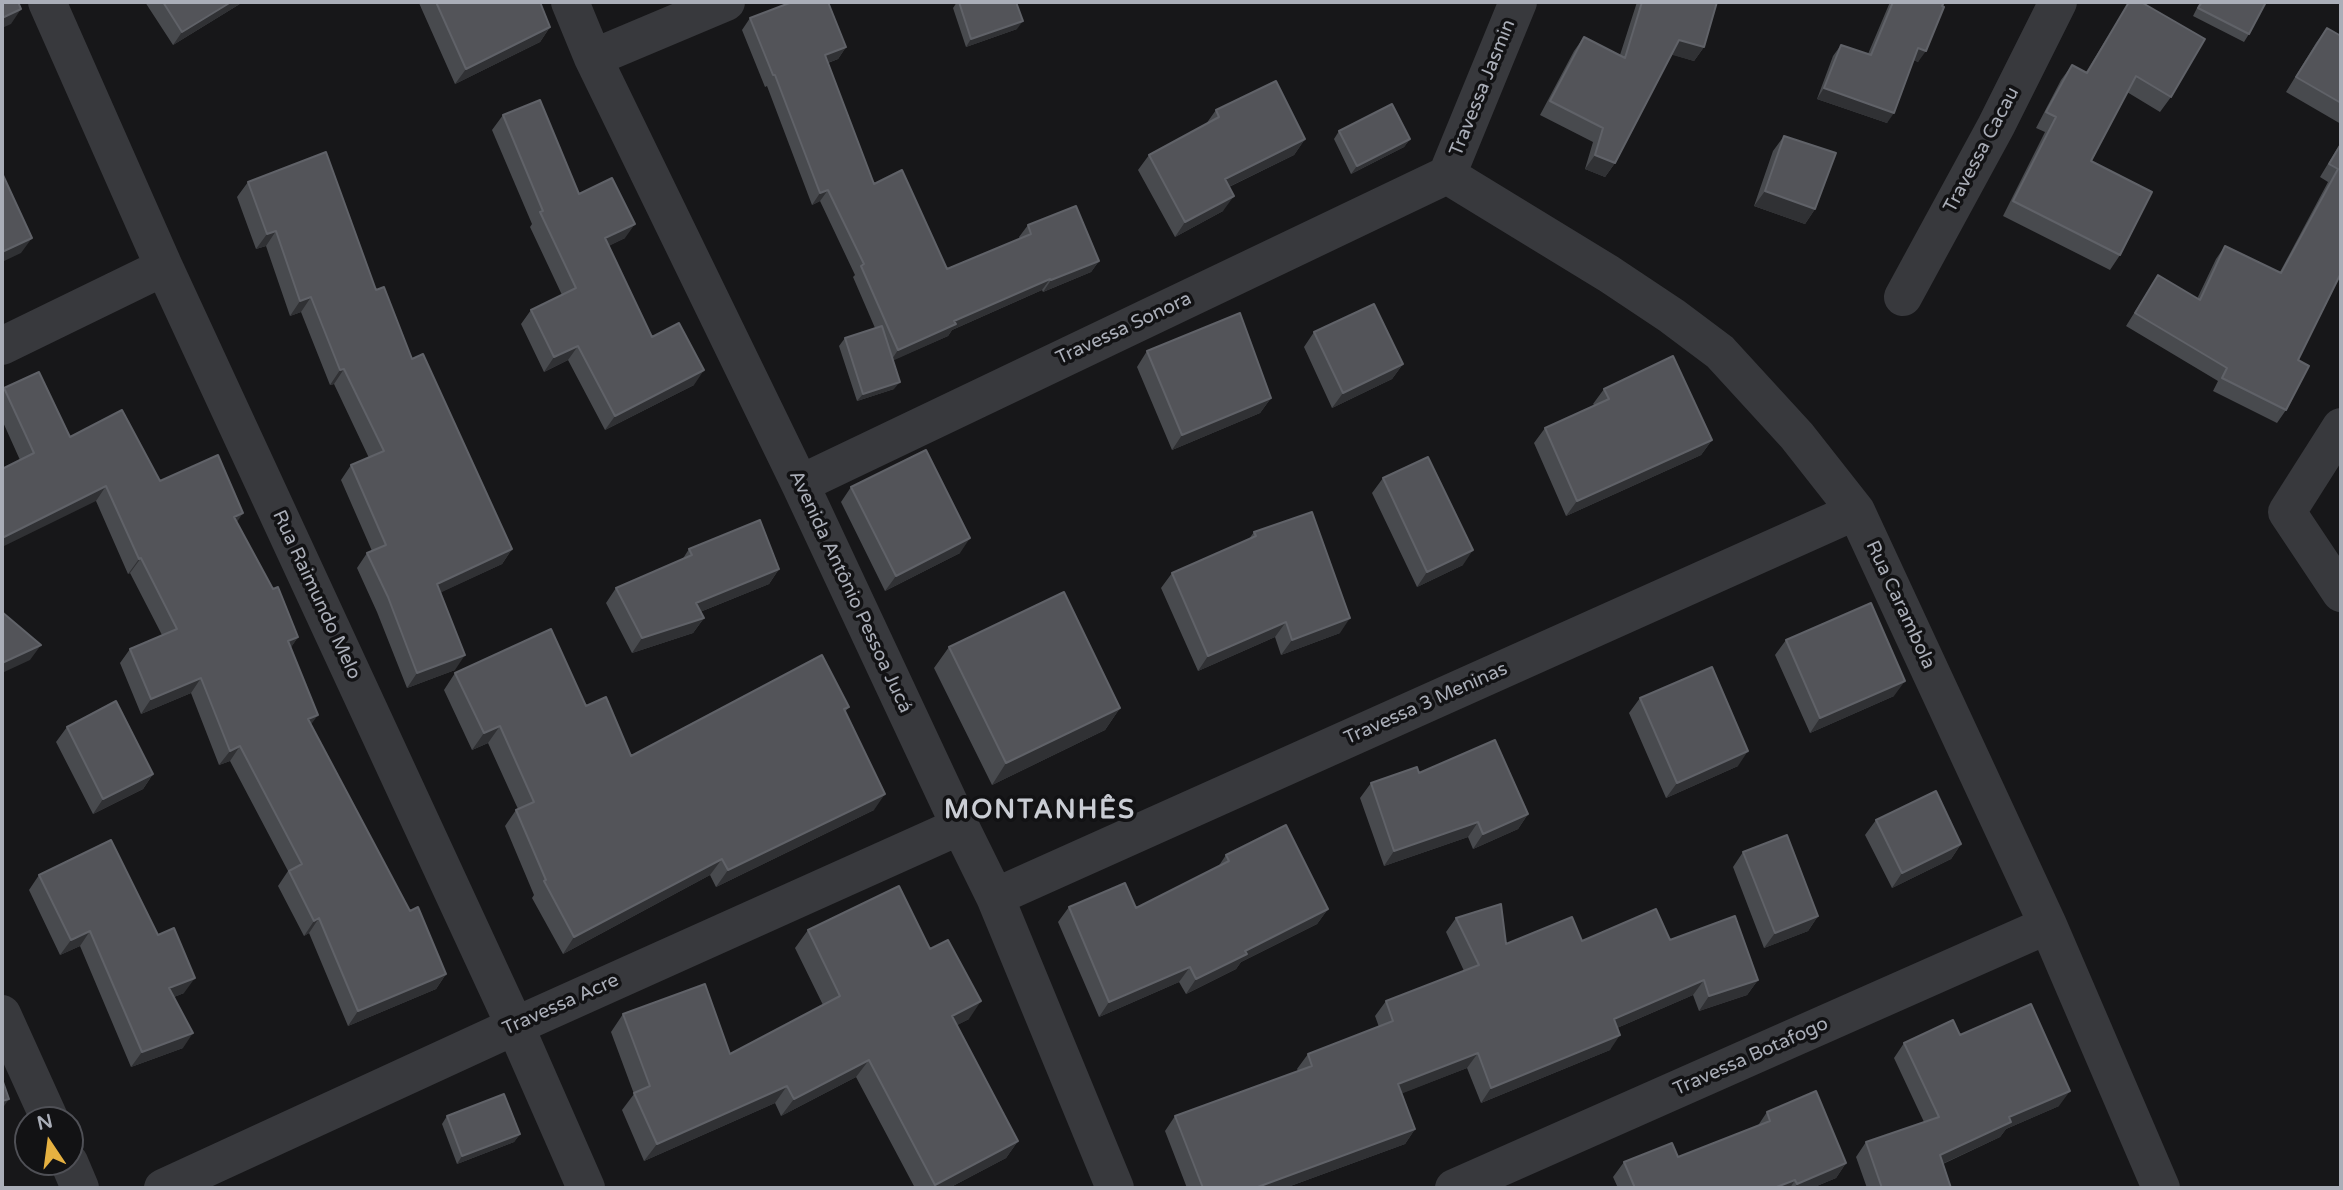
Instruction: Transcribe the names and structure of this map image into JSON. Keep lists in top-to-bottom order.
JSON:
{
  "streets": {
    "street": [
      "Travessa Jasmin",
      "Travessa Cacau",
      "Travessa Sonora",
      "Avenida Antônio Pessoa Jucá",
      "Rua Raimundo Melo",
      "Rua Carambola",
      "Travessa 3 Meninas",
      "Travessa Acre",
      "Travessa Botafogo"
    ]
  },
  "crossings": [
    ["Travessa Jasmin", "Travessa Sonora"],
    ["Travessa Jasmin", "Rua Carambola"],
    ["Travessa Sonora", "Avenida Antônio Pessoa Jucá"],
    ["Travessa Sonora", "Rua Carambola"],
    ["Avenida Antônio Pessoa Jucá", "Travessa 3 Meninas"],
    ["Avenida Antônio Pessoa Jucá", "Travessa Acre"],
    ["Rua Raimundo Melo", "Travessa Acre"],
    ["Rua Carambola", "Travessa 3 Meninas"],
    ["Rua Carambola", "Travessa Botafogo"]
  ],
  "districts": ["MONTANHÊS"],
  "north": "top"
}
